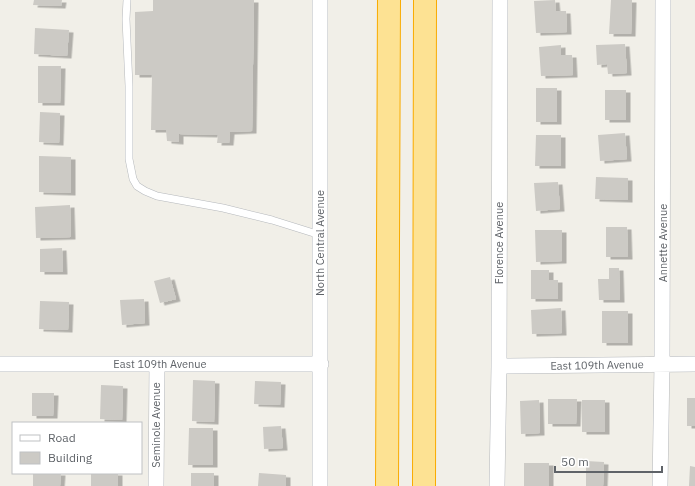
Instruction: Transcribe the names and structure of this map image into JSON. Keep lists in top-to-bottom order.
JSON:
{
  "streets": {
    "street": [
      "North Central Avenue",
      "Florence Avenue",
      "Annette Avenue",
      "East 109th Avenue",
      "Seminole Avenue"
    ]
  },
  "crossings": [
    ["North Central Avenue", "East 109th Avenue"],
    ["Florence Avenue", "East 109th Avenue"],
    ["Annette Avenue", "East 109th Avenue"],
    ["East 109th Avenue", "Seminole Avenue"]
  ],
  "legend": ["Road", "Building"],
  "scale_bar": "50 m"
}
